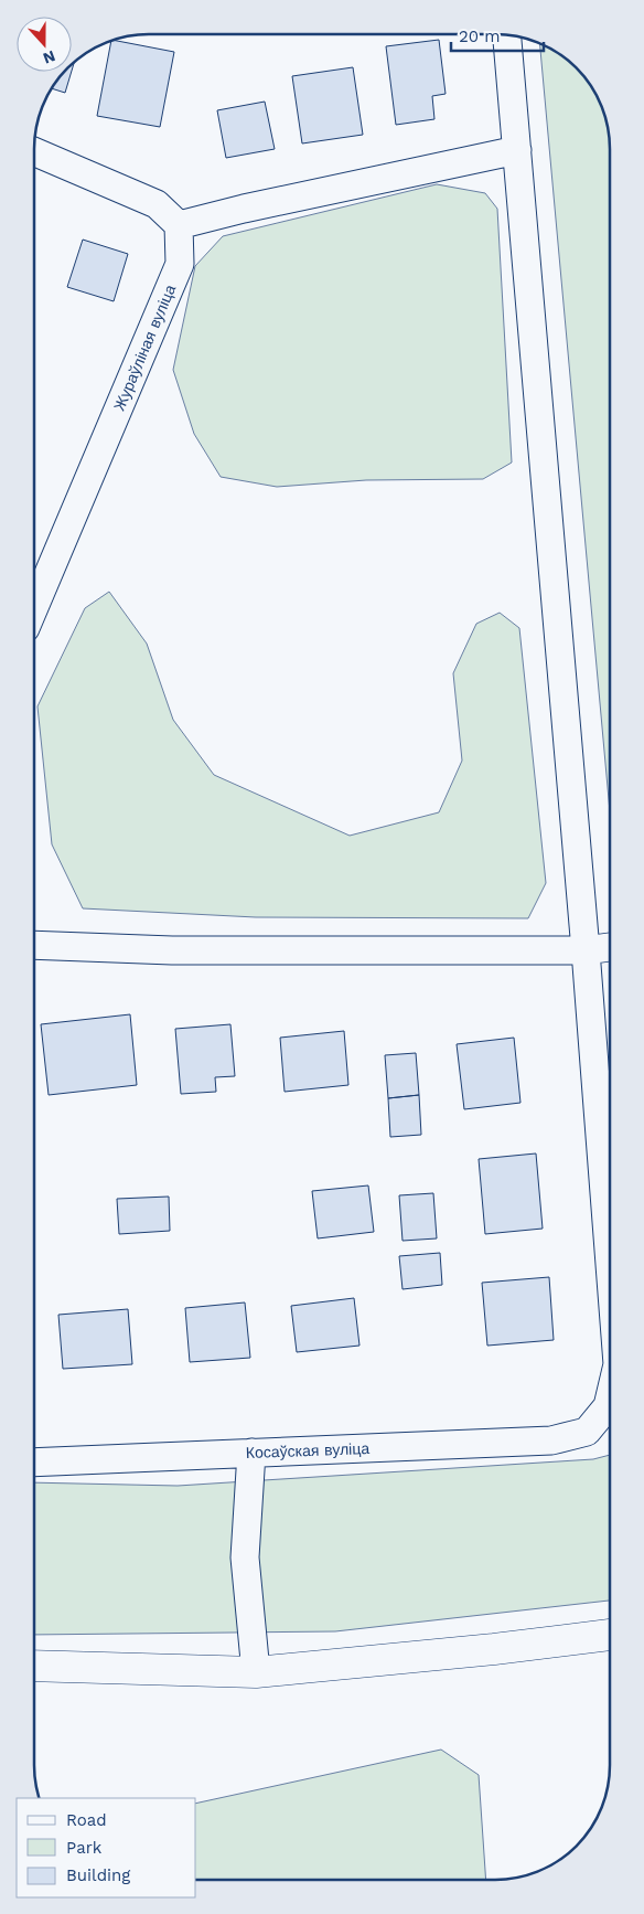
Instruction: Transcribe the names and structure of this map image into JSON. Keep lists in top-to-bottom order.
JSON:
{
  "streets": {
    "street": ["Жураўліная вуліца", "Косаўская вуліца"]
  },
  "legend": ["Road", "Park", "Building"],
  "scale_bar": "20 m",
  "north": "bottom"
}
